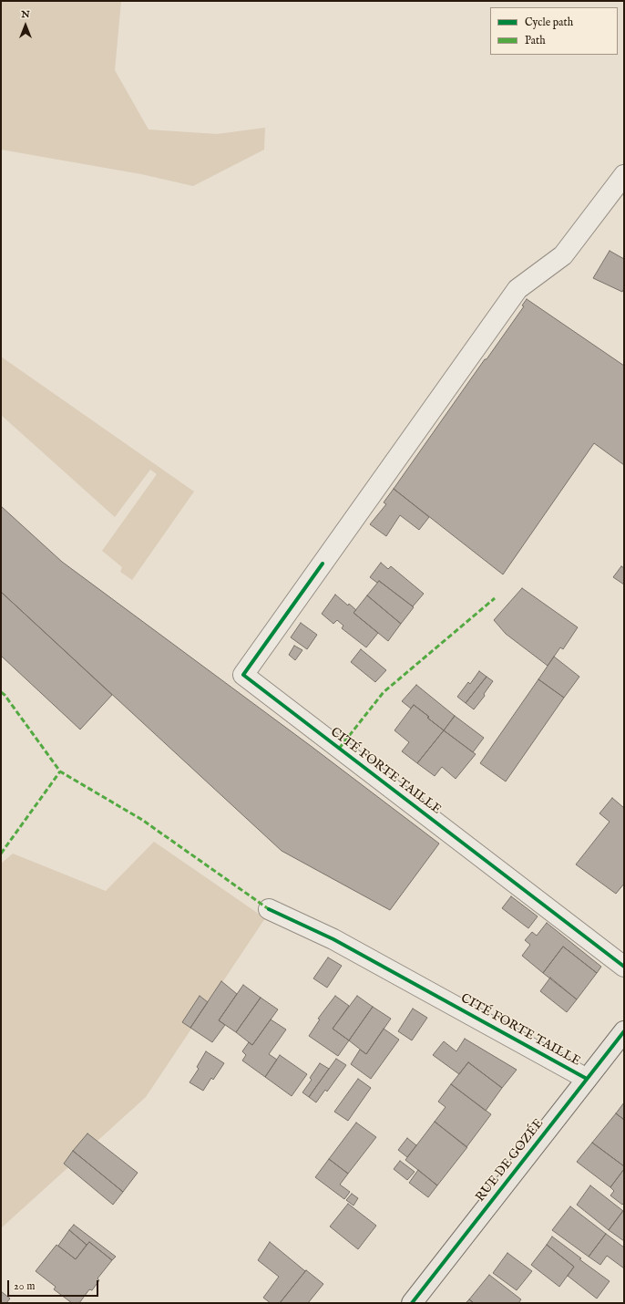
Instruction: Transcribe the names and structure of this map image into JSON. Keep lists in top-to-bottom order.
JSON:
{
  "streets": {
    "main road": ["RUE DE GOZÉE"],
    "street": ["CITÉ FORTE TAILLE"]
  },
  "crossings": [
    ["CITÉ FORTE TAILLE", "RUE DE GOZÉE"]
  ],
  "legend": ["Cycle path", "Path"],
  "scale_bar": "20 m",
  "north": "top"
}
